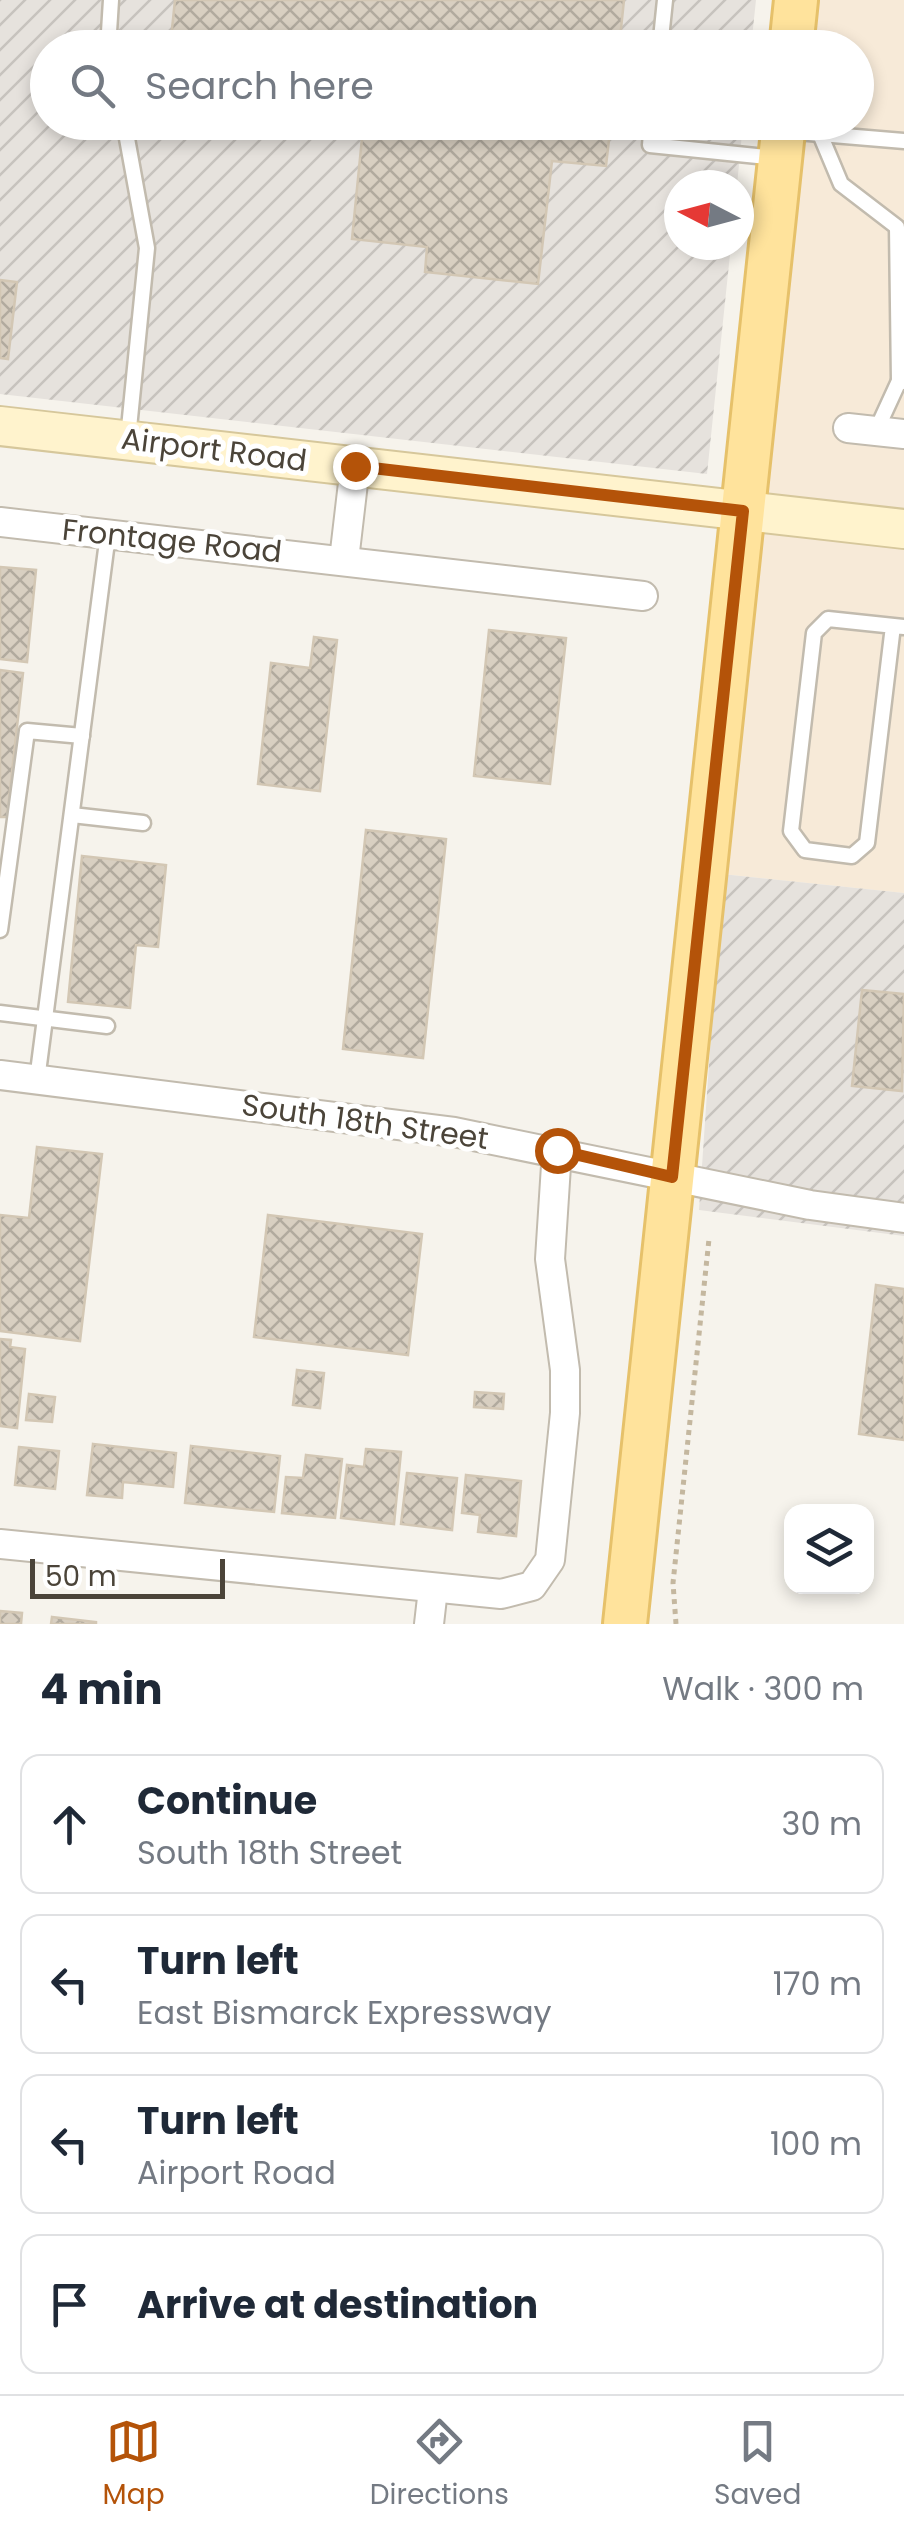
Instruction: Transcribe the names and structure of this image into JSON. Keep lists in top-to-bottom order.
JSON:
{
  "streets": {
    "main road": ["Airport Road"],
    "street": ["Frontage Road", "South 18th Street"]
  },
  "scale_bar": "50 m",
  "north": "left",
  "page": {
    "search": "Search here",
    "scale": "50 m",
    "heading": ["4 min", "Walk · 300 m"],
    "list": [
      ["Continue", "South 18th Street", "30 m"],
      ["Turn left", "East Bismarck Expressway", "170 m"],
      ["Turn left", "Airport Road", "100 m"],
      "Arrive at destination"
    ],
    "nav": ["Map", "Directions", "Saved"]
  }
}
